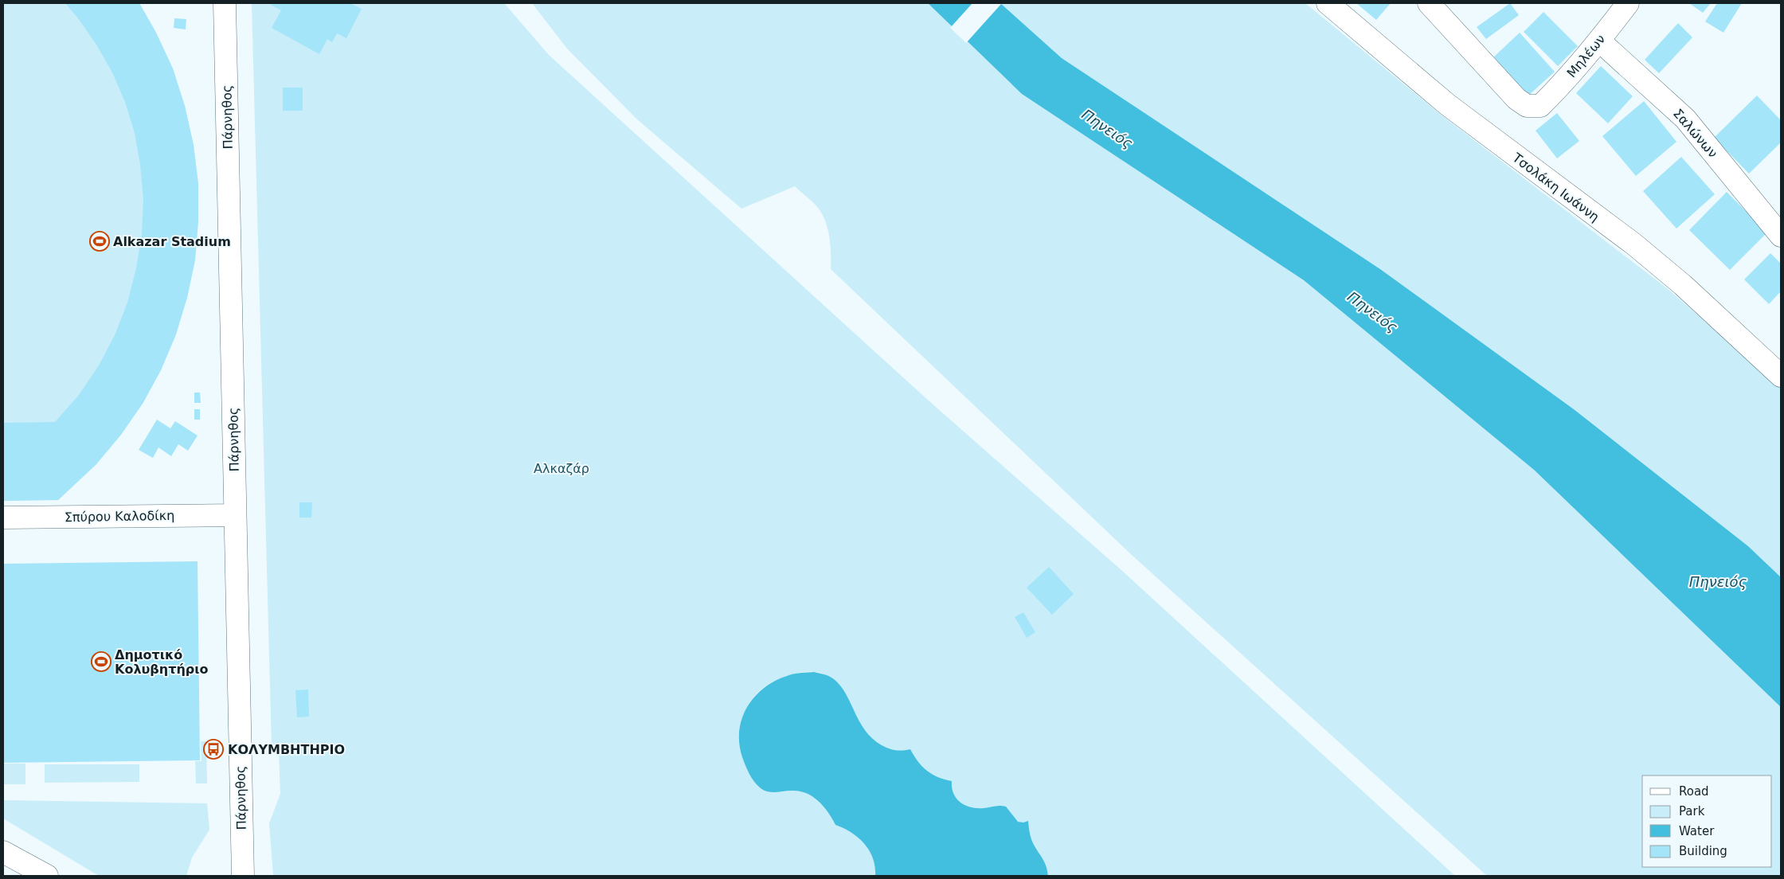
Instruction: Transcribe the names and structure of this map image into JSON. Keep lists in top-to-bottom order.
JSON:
{
  "streets": {
    "street": [
      "Μηλέων",
      "Πάρνηθος",
      "Σαλώνων",
      "Τσολάκη Ιωάννη",
      "Σπύρου Καλοδίκη"
    ]
  },
  "crossings": [
    ["Μηλέων", "Σαλώνων"],
    ["Πάρνηθος", "Σπύρου Καλοδίκη"]
  ],
  "water": ["Πηνειός"],
  "parks": ["Αλκαζάρ"],
  "places": {
    "sports": ["Alkazar Stadium", "Δημοτικό Κολυβητήριο"],
    "bus stop": ["ΚΟΛΥΜΒΗΤΗΡΙΟ"]
  },
  "legend": [
    "Road",
    "Park",
    "Water",
    "Building"
  ]
}
